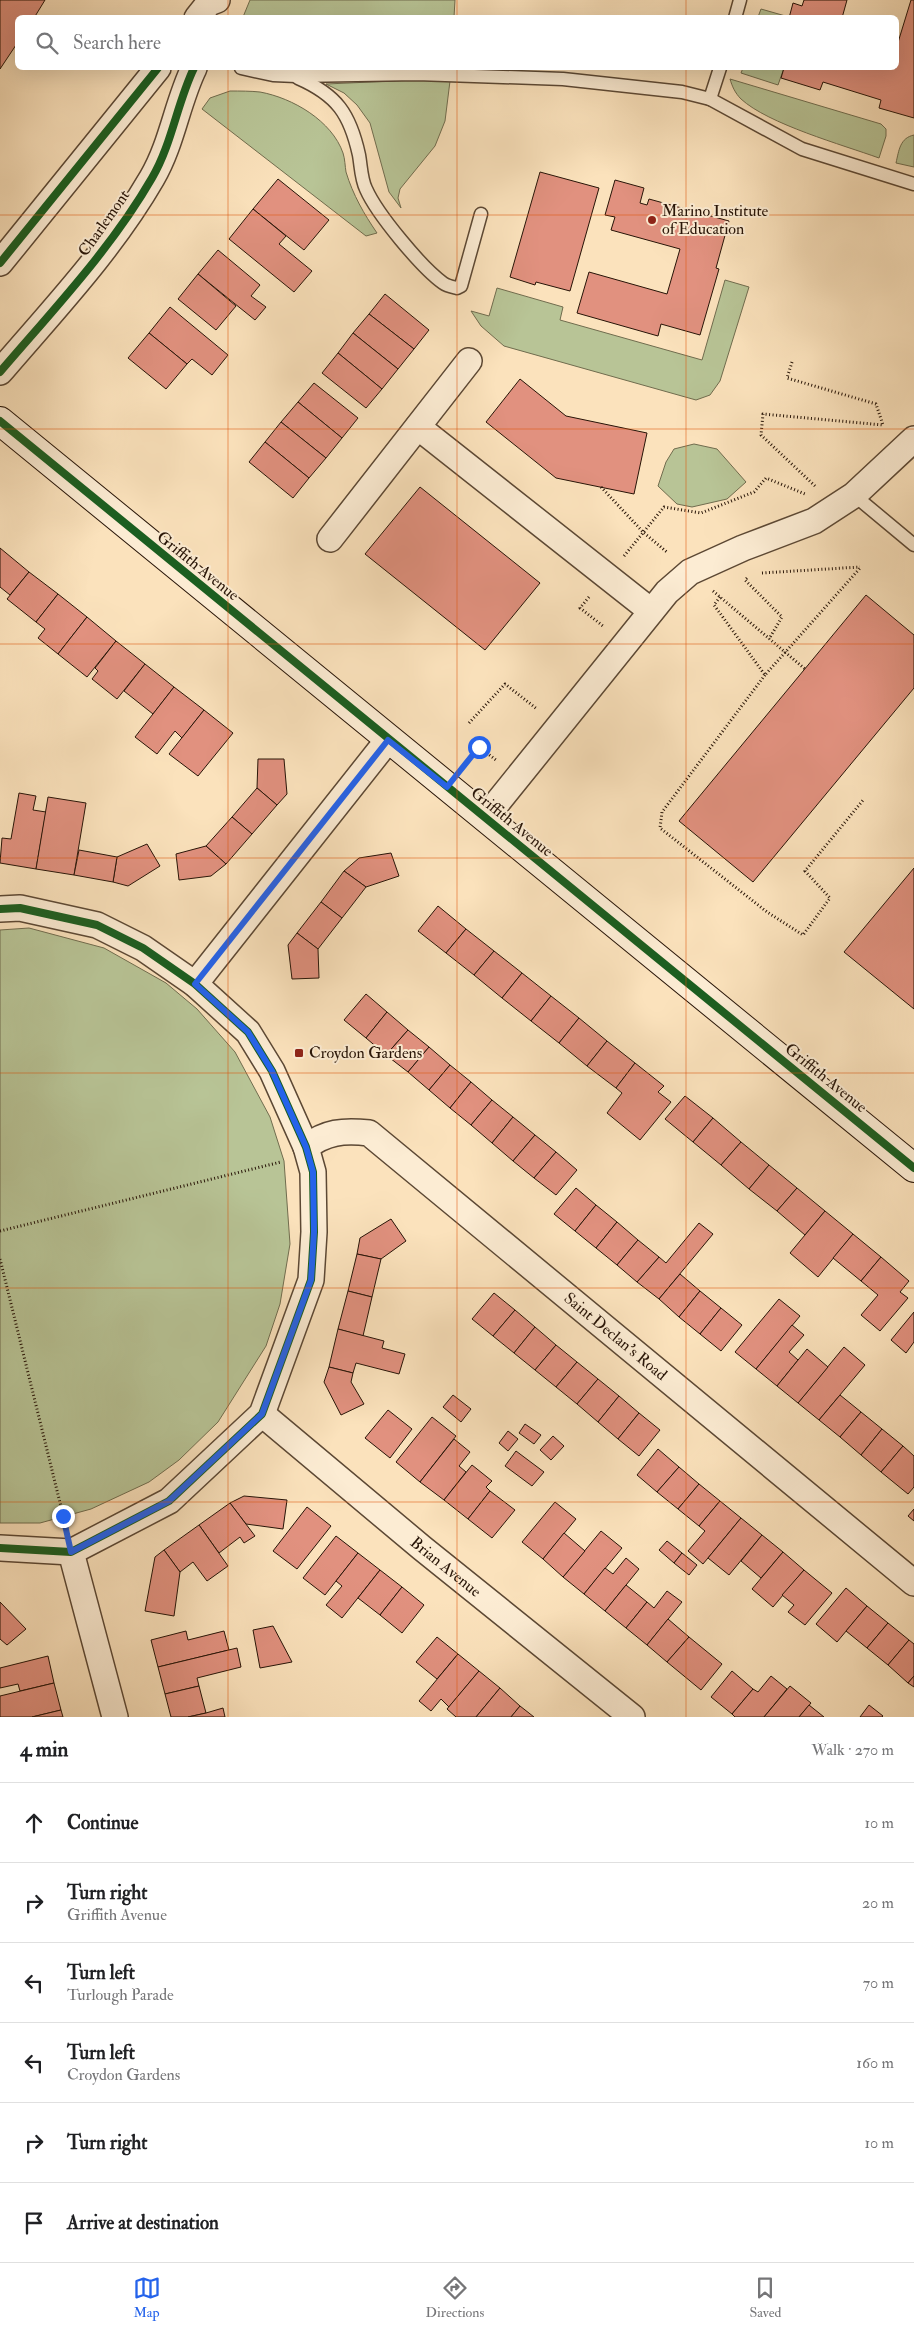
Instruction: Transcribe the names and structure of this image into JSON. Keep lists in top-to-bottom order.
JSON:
{
  "streets": {
    "main road": ["Griffith Avenue"],
    "street": ["Charlemont", "Saint Declan's Road", "Brian Avenue"]
  },
  "places": {
    "other": ["Marino Institute of Education"],
    "transit": ["Croydon Gardens"]
  },
  "page": {
    "search": "Search here",
    "heading": ["4 min", "Walk · 270 m"],
    "list": [
      ["Continue", "10 m"],
      ["Turn right", "Griffith Avenue", "20 m"],
      ["Turn left", "Turlough Parade", "70 m"],
      ["Turn left", "Croydon Gardens", "160 m"],
      ["Turn right", "10 m"],
      "Arrive at destination"
    ],
    "nav": ["Map", "Directions", "Saved"]
  }
}
